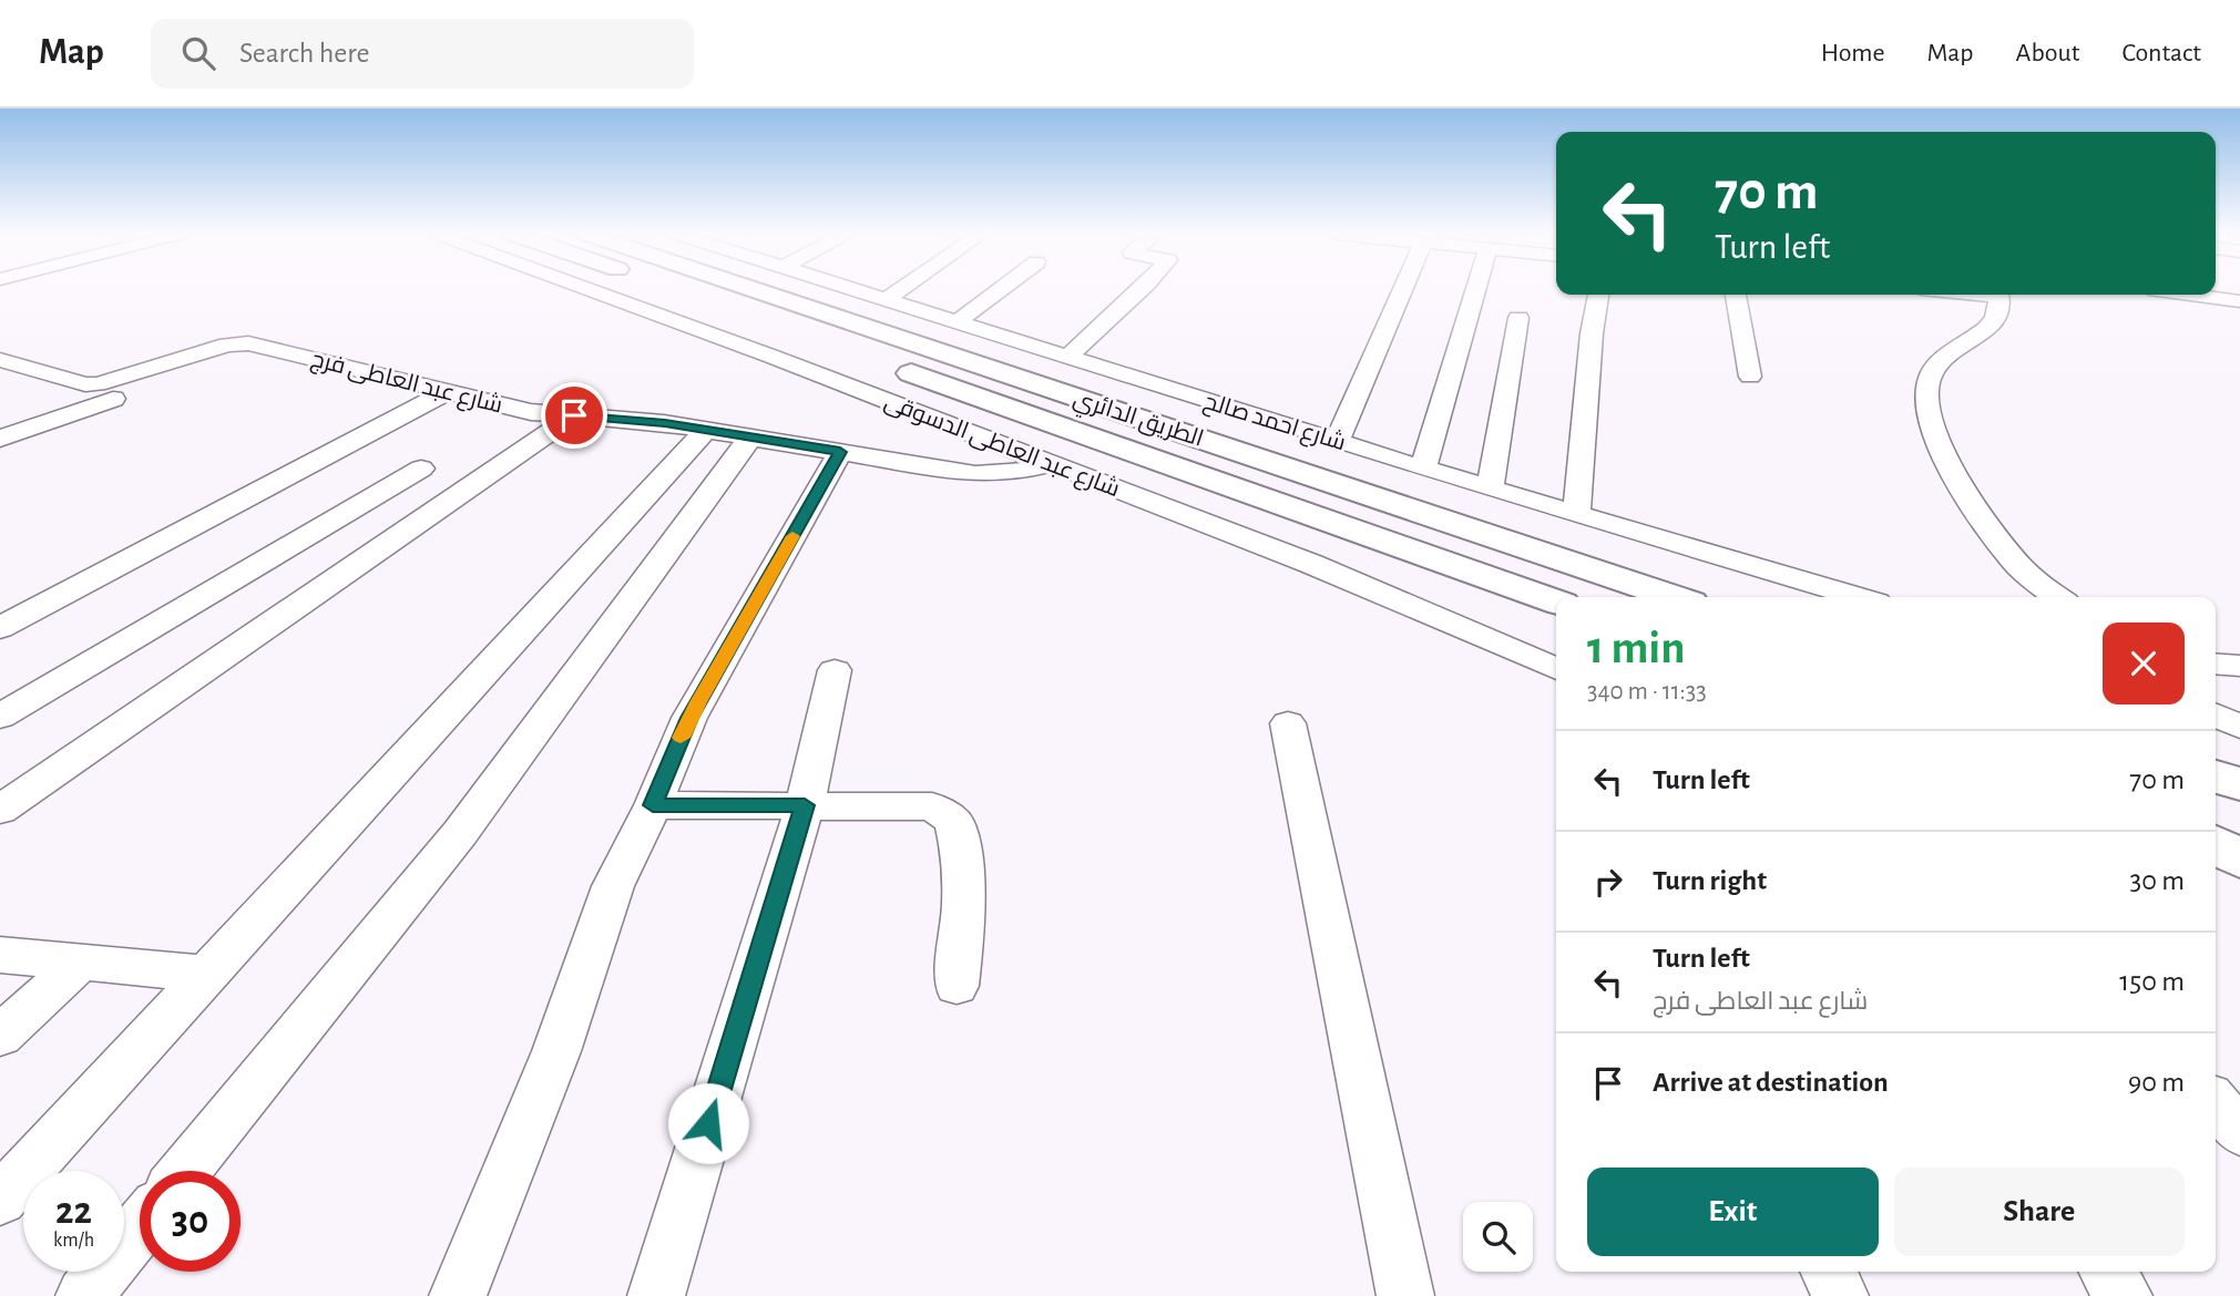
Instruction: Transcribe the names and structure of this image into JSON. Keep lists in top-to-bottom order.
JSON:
{
  "streets": {
    "highway": ["الطريق الدائري"],
    "street": ["شارع عبد العاطى فرج", "شارع احمد صالح", "شارع عبد العاطى الدسوقى"]
  },
  "crossings": [
    ["شارع عبد العاطى فرج", "شارع عبد العاطى الدسوقى"]
  ],
  "page": {
    "header": "Map",
    "search": "Search here",
    "nav": [
      "Home",
      "Map",
      "About",
      "Contact"
    ],
    "turn": ["70 m", "Turn left"],
    "heading": ["1 min", "340 m · 11:33"],
    "list": [
      {
        "name": "Turn left",
        "value": "70 m"
      },
      {
        "name": "Turn right",
        "value": "30 m"
      },
      {
        "name": "Turn left",
        "note": "شارع عبد العاطى فرج",
        "value": "150 m"
      },
      {
        "name": "Arrive at destination",
        "value": "90 m"
      }
    ],
    "buttons": ["Exit", "Share"],
    "speed": "22 km/h",
    "limit": "30"
  }
}
